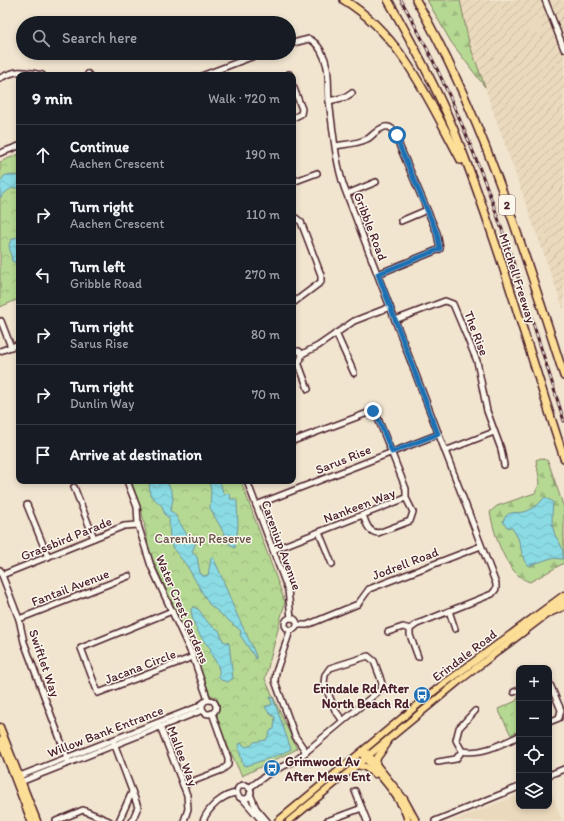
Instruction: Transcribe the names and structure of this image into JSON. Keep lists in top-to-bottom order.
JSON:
{
  "streets": {
    "highway": ["2", "Mitchell Freeway"],
    "main road": ["Erindale Road"],
    "street": [
      "Gribble Road",
      "The Rise",
      "Sarus Rise",
      "Nankeen Way",
      "Grassbird Parade",
      "Careniup Avenue",
      "Jodrell Road",
      "Fantail Avenue",
      "Water Crest Gardens",
      "Swiftlet Way",
      "Jacana Circle",
      "Willow Bank Entrance",
      "Mallee Way"
    ]
  },
  "crossings": [
    ["Gribble Road", "The Rise"],
    ["Gribble Road", "Sarus Rise"],
    ["Gribble Road", "Jodrell Road"],
    ["Sarus Rise", "Nankeen Way"],
    ["Sarus Rise", "Careniup Avenue"],
    ["Nankeen Way", "Careniup Avenue"],
    ["Grassbird Parade", "Water Crest Gardens"],
    ["Grassbird Parade", "Swiftlet Way"],
    ["Careniup Avenue", "Jodrell Road"],
    ["Fantail Avenue", "Swiftlet Way"],
    ["Water Crest Gardens", "Jacana Circle"],
    ["Water Crest Gardens", "Willow Bank Entrance"],
    ["Swiftlet Way", "Willow Bank Entrance"],
    ["Willow Bank Entrance", "Mallee Way"]
  ],
  "parks": ["Careniup Reserve"],
  "places": {
    "bus stop": ["Erindale Rd After North Beach Rd", "Grimwood Av After Mews Ent"]
  },
  "page": {
    "search": "Search here",
    "heading": ["9 min", "Walk · 720 m"],
    "list": [
      ["Continue", "Aachen Crescent", "190 m"],
      ["Turn right", "Aachen Crescent", "110 m"],
      ["Turn left", "Gribble Road", "270 m"],
      ["Turn right", "Sarus Rise", "80 m"],
      ["Turn right", "Dunlin Way", "70 m"],
      "Arrive at destination"
    ],
    "map_buttons": ["+", "−"]
  }
}
